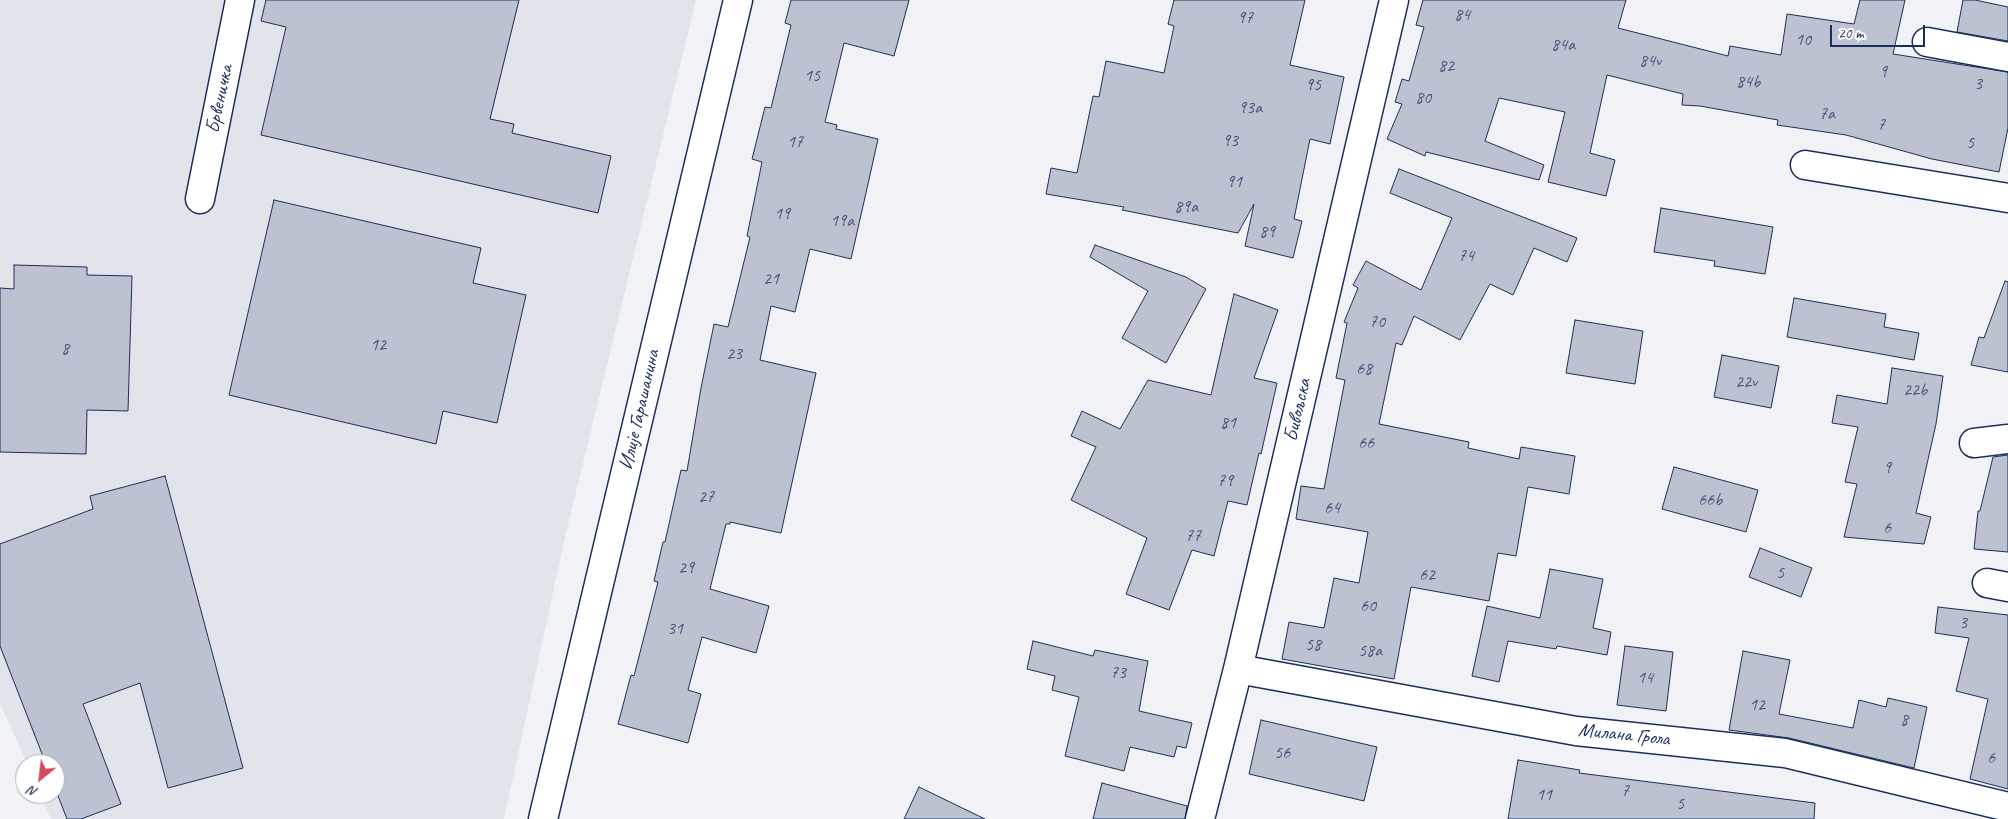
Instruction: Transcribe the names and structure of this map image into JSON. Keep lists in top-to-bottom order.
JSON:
{
  "streets": {
    "street": [
      "Брвеничка",
      "Илије Гарашанина",
      "Бивољска",
      "Милана Грола"
    ]
  },
  "crossings": [
    ["Бивољска", "Милана Грола"]
  ],
  "house_numbers": [
    "84",
    "97",
    "10",
    "84a",
    "84v",
    "82",
    "9",
    "15",
    "84b",
    "3",
    "95",
    "80",
    "93a",
    "7a",
    "7",
    "93",
    "17",
    "5",
    "91",
    "89a",
    "19",
    "19a",
    "89",
    "74",
    "21",
    "70",
    "12",
    "8",
    "23",
    "68",
    "22v",
    "22b",
    "81",
    "66",
    "9",
    "79",
    "27",
    "66b",
    "64",
    "6",
    "77",
    "29",
    "5",
    "62",
    "60",
    "3",
    "31",
    "58",
    "58a",
    "73",
    "14",
    "12",
    "8",
    "56",
    "6",
    "7",
    "11",
    "5"
  ],
  "scale_bar": "20 m",
  "north": "bottom left"
}
